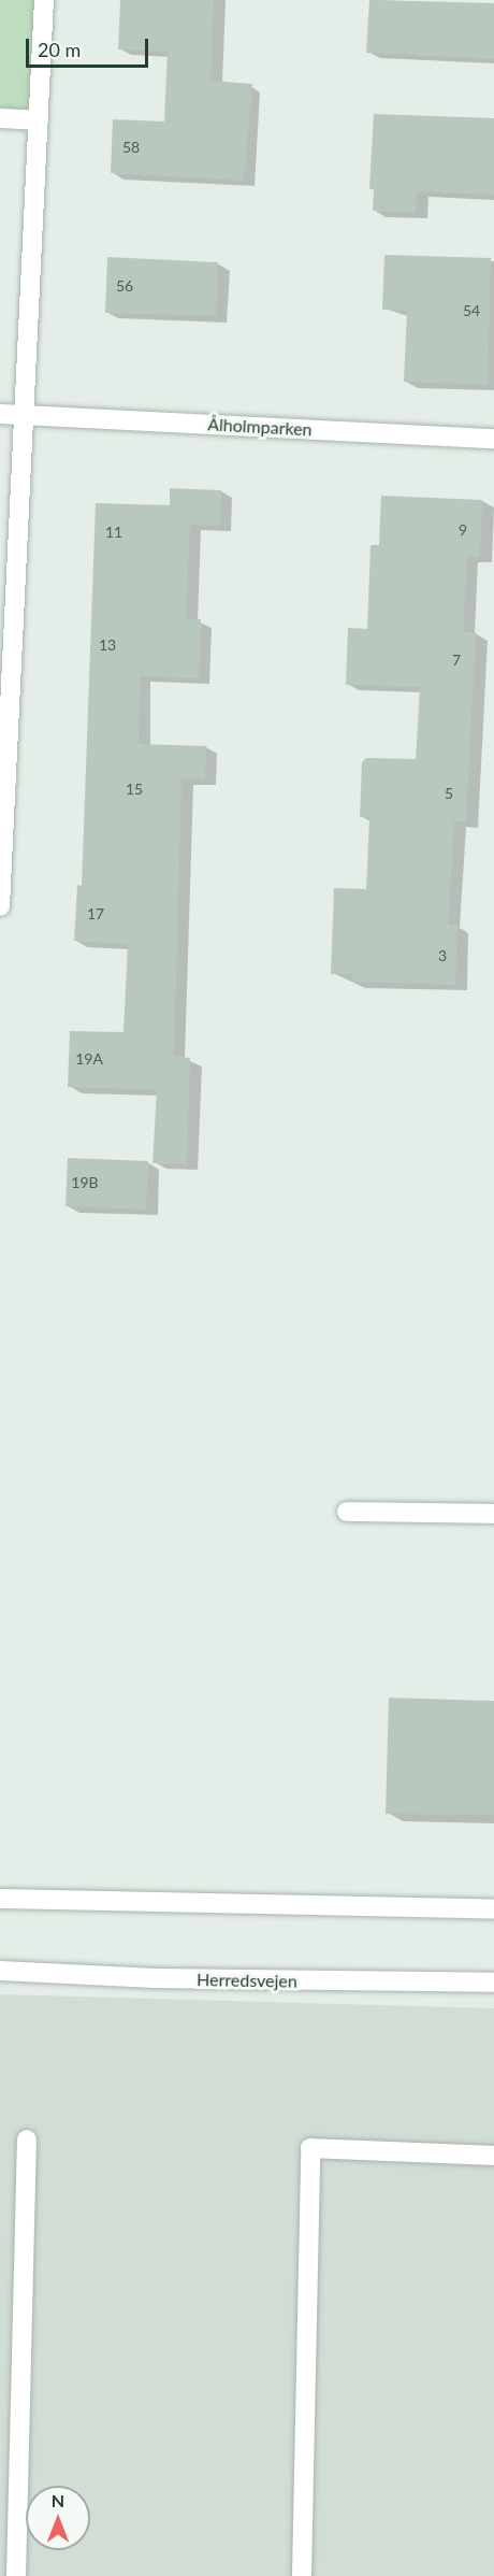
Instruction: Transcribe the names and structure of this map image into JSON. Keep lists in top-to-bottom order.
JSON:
{
  "streets": {
    "street": ["Ålholmparken", "Herredsvejen"]
  },
  "house_numbers": [
    "58",
    "56",
    "54",
    "9",
    "11",
    "13",
    "7",
    "15",
    "5",
    "17",
    "3",
    "19A",
    "19B"
  ],
  "scale_bar": "20 m",
  "north": "top"
}
